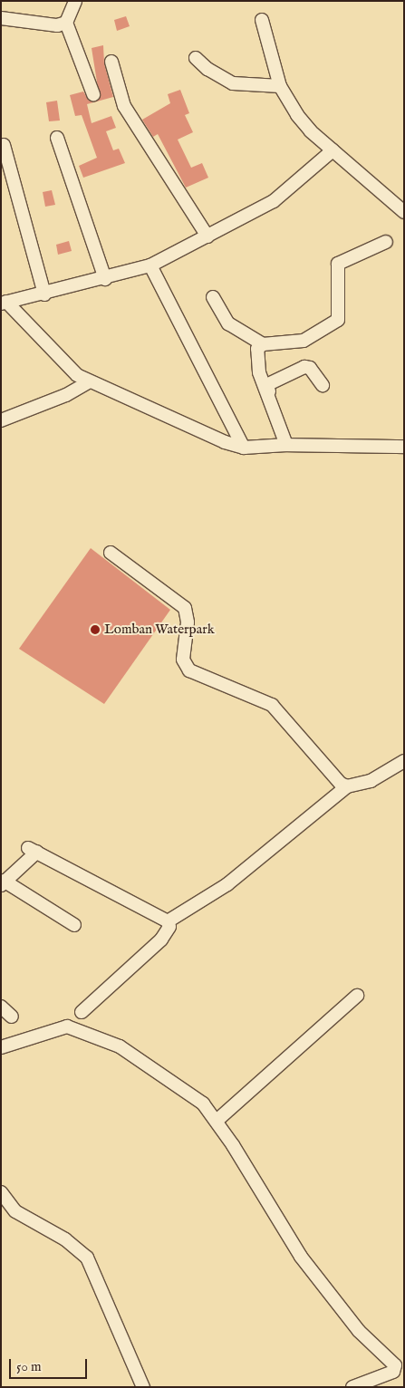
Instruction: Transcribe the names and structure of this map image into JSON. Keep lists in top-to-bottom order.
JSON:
{
  "places": ["Lomban Waterpark"],
  "scale_bar": "50 m"
}
